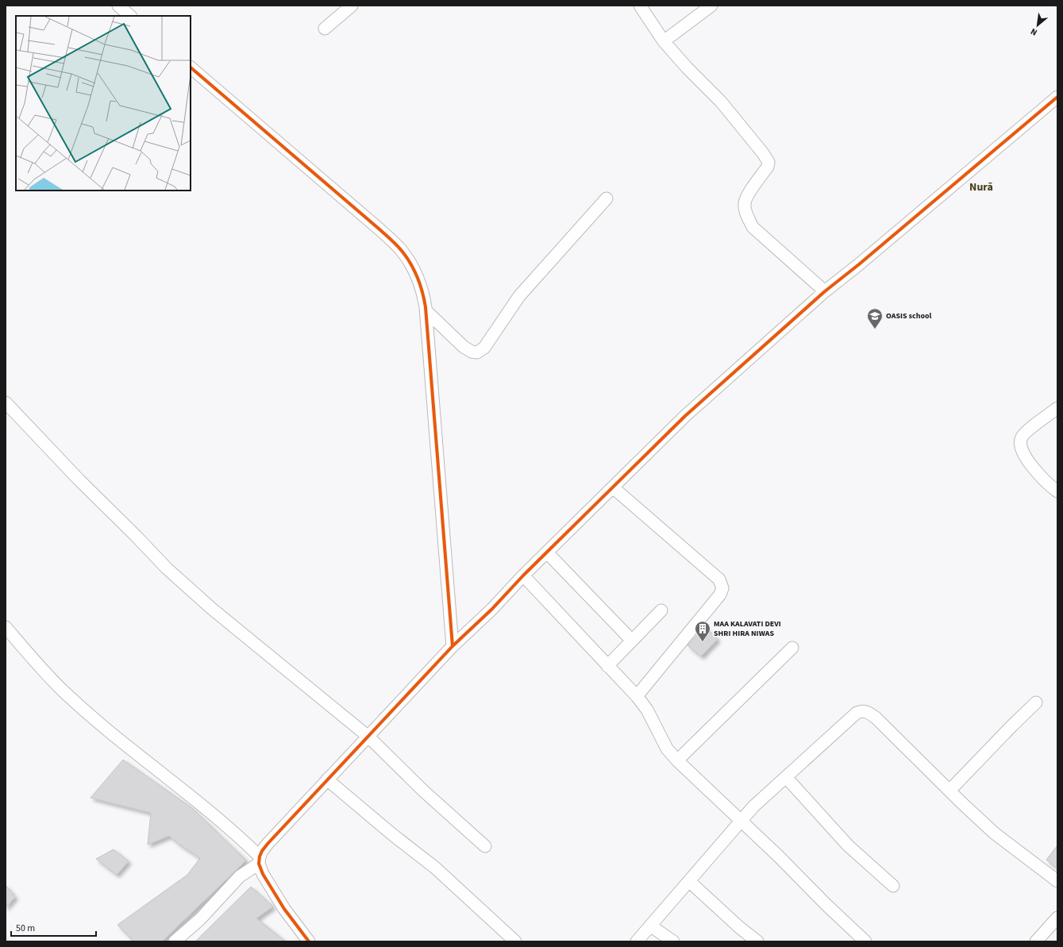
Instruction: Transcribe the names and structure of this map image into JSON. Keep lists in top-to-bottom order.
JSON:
{
  "districts": ["Nurā"],
  "places": {
    "school or university": ["OASIS school"],
    "building": ["MAA KALAVATI DEVI SHRI HIRA NIWAS"]
  },
  "scale_bar": "50 m",
  "north": "bottom left"
}
